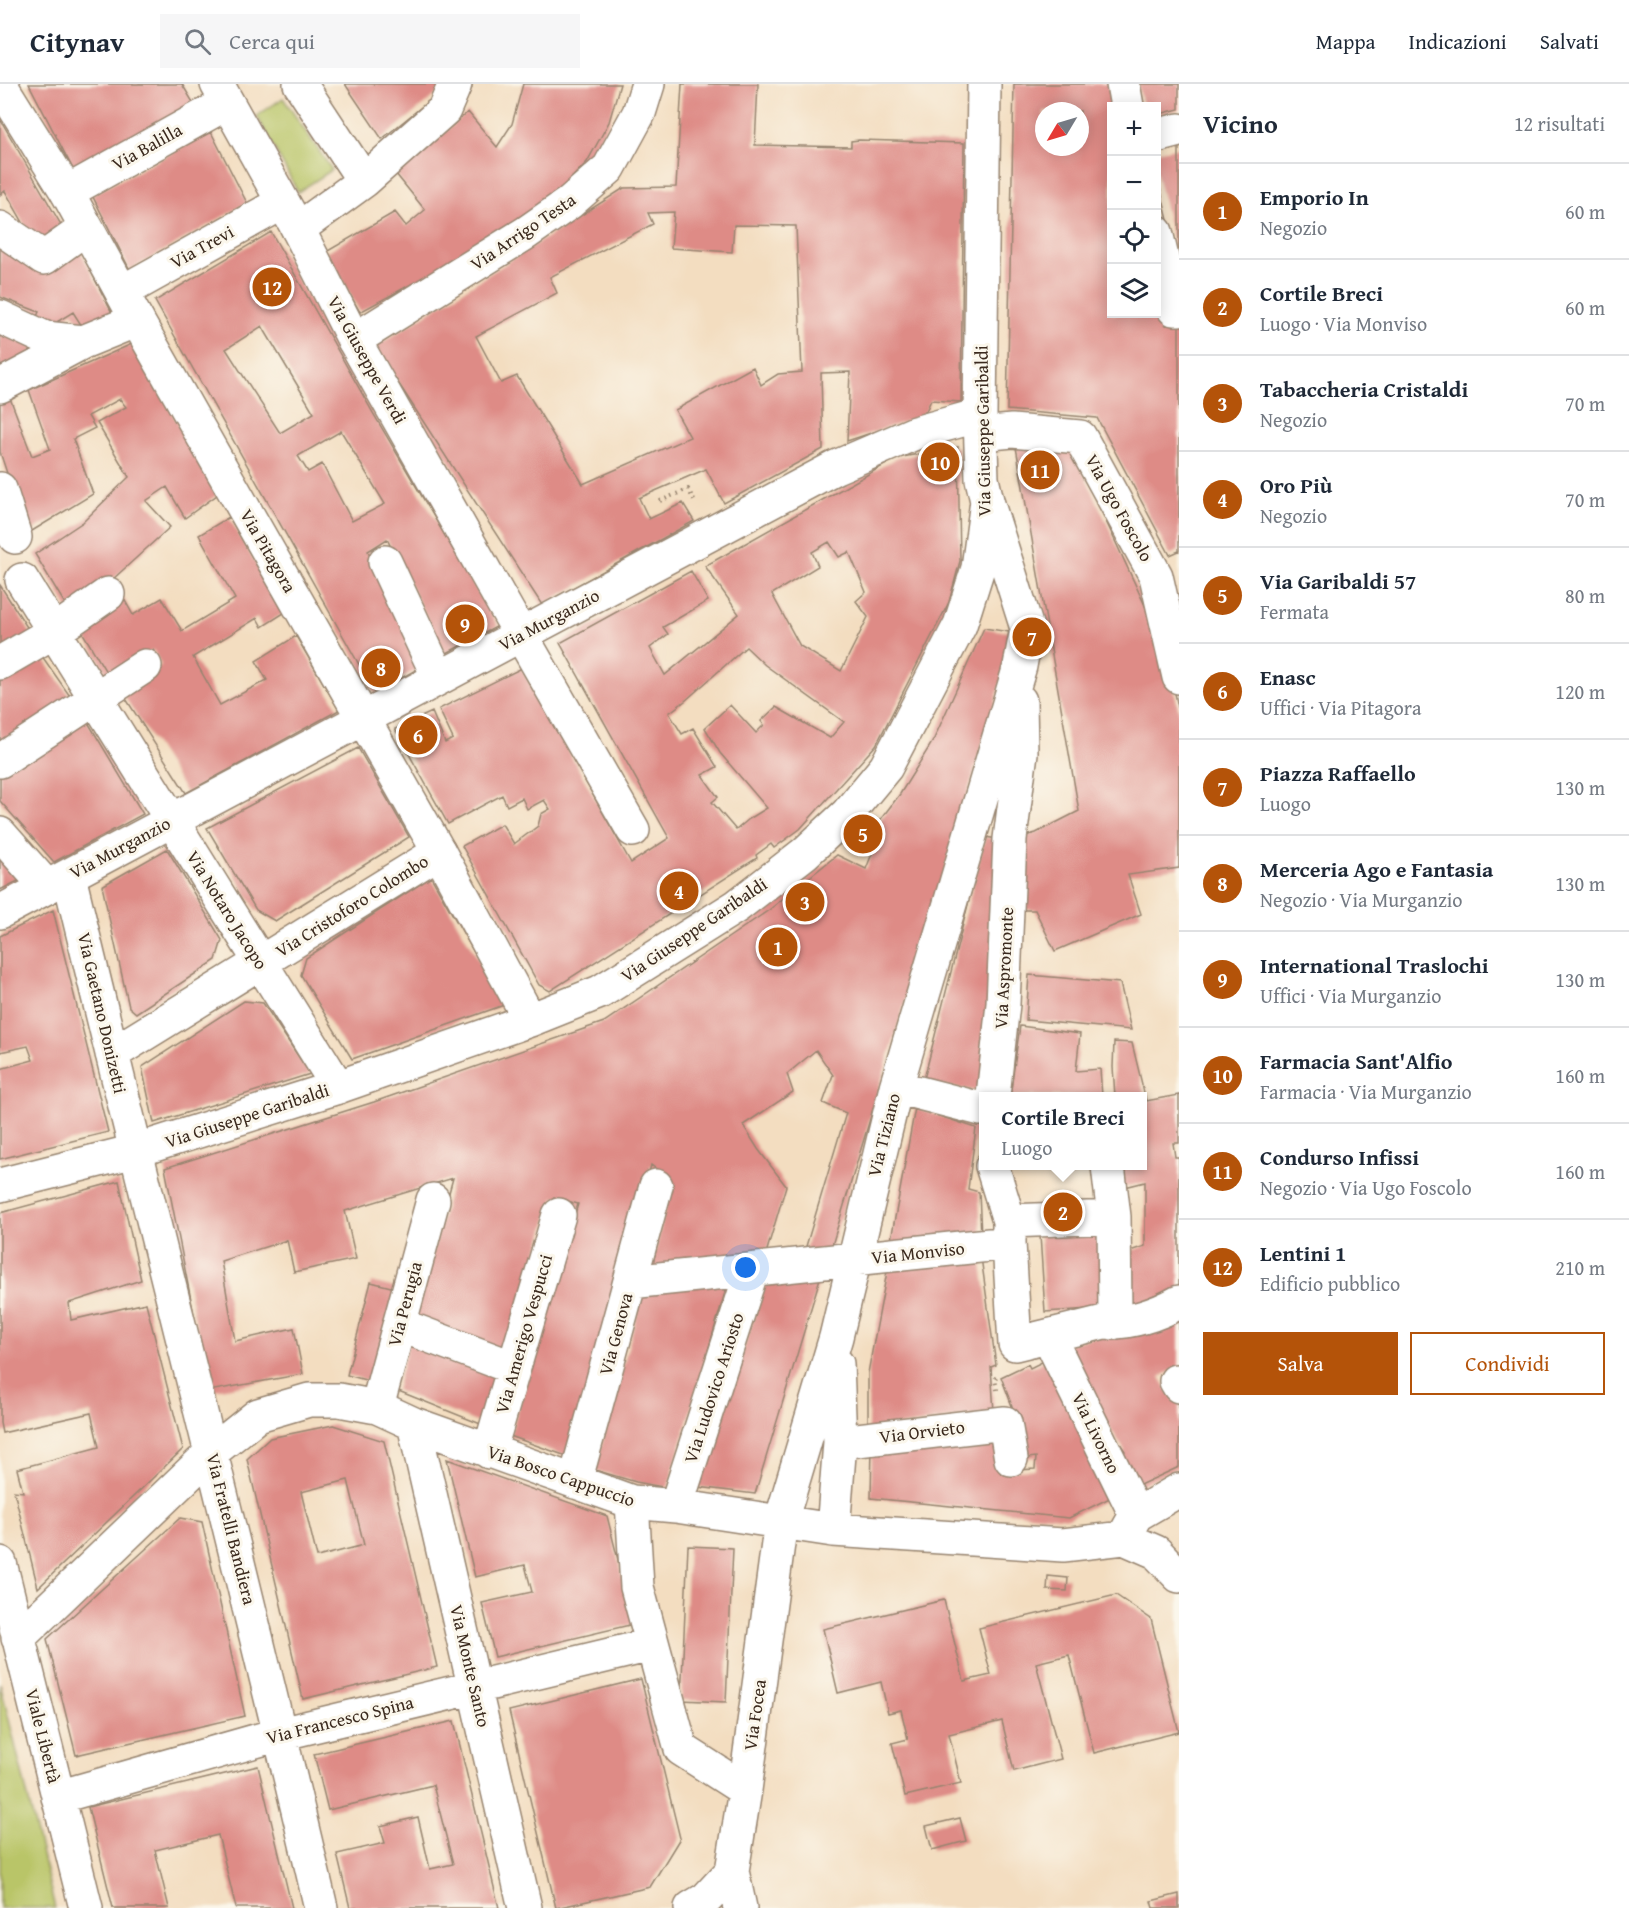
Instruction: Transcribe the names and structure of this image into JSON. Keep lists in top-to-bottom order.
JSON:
{
  "streets": {
    "street": [
      "Via Balilla",
      "Via Arrigo Testa",
      "Via Trevi",
      "Via Giuseppe Verdi",
      "Via Giuseppe Garibaldi",
      "Via Ugo Foscolo",
      "Via Pitagora",
      "Via Murganzio",
      "Via Cristoforo Colombo",
      "Via Notaro Jacopo",
      "Via Aspromonte",
      "Via Gaetano Donizetti",
      "Via Tiziano",
      "Via Monviso",
      "Via Perugia",
      "Via Amerigo Vespucci",
      "Via Genova",
      "Via Ludovico Ariosto",
      "Via Orvieto",
      "Via Livorno",
      "Via Bosco Cappuccio",
      "Via Fratelli Bandiera",
      "Via Monte Santo",
      "Via Focea",
      "Via Francesco Spina",
      "Viale Libertà"
    ]
  },
  "crossings": [
    ["Via Balilla", "Via Giuseppe Verdi"],
    ["Via Balilla", "Via Pitagora"],
    ["Via Arrigo Testa", "Via Giuseppe Verdi"],
    ["Via Trevi", "Via Giuseppe Verdi"],
    ["Via Trevi", "Via Pitagora"],
    ["Via Giuseppe Verdi", "Via Murganzio"],
    ["Via Giuseppe Garibaldi", "Via Ugo Foscolo"],
    ["Via Giuseppe Garibaldi", "Via Pitagora"],
    ["Via Giuseppe Garibaldi", "Via Murganzio"],
    ["Via Giuseppe Garibaldi", "Via Notaro Jacopo"],
    ["Via Giuseppe Garibaldi", "Via Gaetano Donizetti"],
    ["Via Giuseppe Garibaldi", "Via Fratelli Bandiera"],
    ["Via Ugo Foscolo", "Via Murganzio"],
    ["Via Pitagora", "Via Murganzio"],
    ["Via Pitagora", "Via Cristoforo Colombo"],
    ["Via Murganzio", "Via Notaro Jacopo"],
    ["Via Murganzio", "Via Gaetano Donizetti"],
    ["Via Cristoforo Colombo", "Via Notaro Jacopo"],
    ["Via Cristoforo Colombo", "Via Gaetano Donizetti"],
    ["Via Aspromonte", "Via Tiziano"],
    ["Via Gaetano Donizetti", "Via Fratelli Bandiera"],
    ["Via Tiziano", "Via Monviso"],
    ["Via Tiziano", "Via Bosco Cappuccio"],
    ["Via Tiziano", "Via Focea"],
    ["Via Monviso", "Via Genova"],
    ["Via Monviso", "Via Ludovico Ariosto"],
    ["Via Perugia", "Via Bosco Cappuccio"],
    ["Via Amerigo Vespucci", "Via Bosco Cappuccio"],
    ["Via Genova", "Via Bosco Cappuccio"],
    ["Via Ludovico Ariosto", "Via Bosco Cappuccio"],
    ["Via Livorno", "Via Bosco Cappuccio"],
    ["Via Bosco Cappuccio", "Via Fratelli Bandiera"],
    ["Via Bosco Cappuccio", "Via Monte Santo"],
    ["Via Bosco Cappuccio", "Via Focea"],
    ["Via Bosco Cappuccio", "Viale Libertà"],
    ["Via Fratelli Bandiera", "Via Francesco Spina"],
    ["Via Monte Santo", "Via Francesco Spina"],
    ["Via Francesco Spina", "Viale Libertà"]
  ],
  "north": "bottom left",
  "page": {
    "header": "Citynav",
    "search": "Cerca qui",
    "nav": ["Mappa", "Indicazioni", "Salvati"],
    "heading": ["Vicino", "12 risultati"],
    "map_buttons": ["+", "−"],
    "list": [
      {
        "mark": "1",
        "name": "Emporio In",
        "note": "Negozio",
        "value": "60 m"
      },
      {
        "mark": "2",
        "name": "Cortile Breci",
        "note": "Luogo · Via Monviso",
        "value": "60 m"
      },
      {
        "mark": "3",
        "name": "Tabaccheria Cristaldi",
        "note": "Negozio",
        "value": "70 m"
      },
      {
        "mark": "4",
        "name": "Oro Più",
        "note": "Negozio",
        "value": "70 m"
      },
      {
        "mark": "5",
        "name": "Via Garibaldi 57",
        "note": "Fermata",
        "value": "80 m"
      },
      {
        "mark": "6",
        "name": "Enasc",
        "note": "Uffici · Via Pitagora",
        "value": "120 m"
      },
      {
        "mark": "7",
        "name": "Piazza Raffaello",
        "note": "Luogo",
        "value": "130 m"
      },
      {
        "mark": "8",
        "name": "Merceria Ago e Fantasia",
        "note": "Negozio · Via Murganzio",
        "value": "130 m"
      },
      {
        "mark": "9",
        "name": "International Traslochi",
        "note": "Uffici · Via Murganzio",
        "value": "130 m"
      },
      {
        "mark": "10",
        "name": "Farmacia Sant'Alfio",
        "note": "Farmacia · Via Murganzio",
        "value": "160 m"
      },
      {
        "mark": "11",
        "name": "Condurso Infissi",
        "note": "Negozio · Via Ugo Foscolo",
        "value": "160 m"
      },
      {
        "mark": "12",
        "name": "Lentini 1",
        "note": "Edificio pubblico",
        "value": "210 m"
      }
    ],
    "pins": [
      "12",
      "10",
      "11",
      "9",
      "7",
      "8",
      "6",
      "5",
      "4",
      "3",
      "1",
      "2"
    ],
    "popup": ["Cortile Breci", "Luogo"],
    "buttons": ["Salva", "Condividi"]
  }
}
